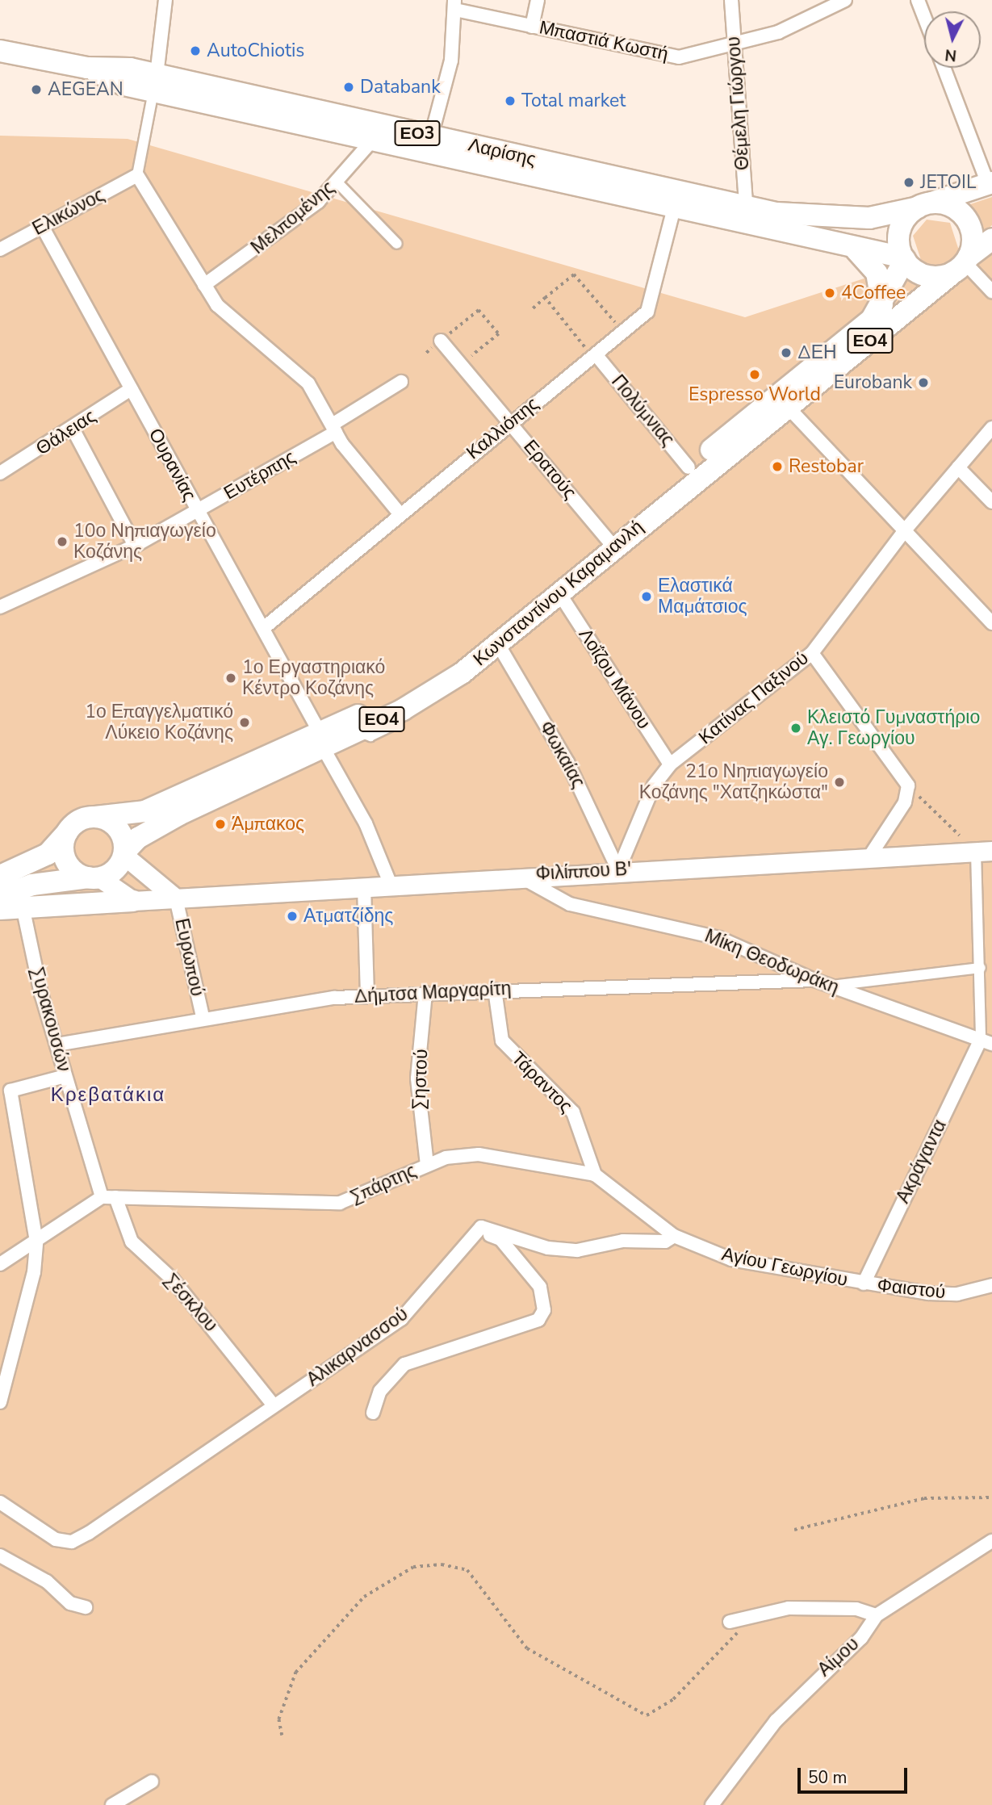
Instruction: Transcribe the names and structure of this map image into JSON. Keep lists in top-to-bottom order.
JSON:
{
  "streets": {
    "main road": [
      "ΕΟ3",
      "Λαρίσης",
      "ΕΟ4",
      "Κωνσταντίνου Καραμανλή",
      "Φιλίππου Β'"
    ],
    "street": [
      "Μπαστιά Κωστή",
      "Θέμελη Γιώργου",
      "Ελικώνος",
      "Μελπομένης",
      "Πολύμνιας",
      "Καλλιόπης",
      "Θάλειας",
      "Ουρανίας",
      "Ερατούς",
      "Ευτέρπης",
      "Λοΐζου Μάνου",
      "Κατίνας Παξινού",
      "Φωκαίας",
      "Ευρωπού",
      "Μίκη Θεοδωράκη",
      "Δήμτσα Μαργαρίτη",
      "Συρακουσών",
      "Σηστού",
      "Τάραντος",
      "Ακράγαντα",
      "Σπάρτης",
      "Αγίου Γεωργίου",
      "Φαιστού",
      "Σέσκλου",
      "Αλικαρνασσού",
      "Αίμου"
    ]
  },
  "crossings": [
    ["Μπαστιά Κωστή", "Θέμελη Γιώργου"],
    ["Θέμελη Γιώργου", "Λαρίσης"],
    ["ΕΟ3", "Λαρίσης"],
    ["ΕΟ3", "Κωνσταντίνου Καραμανλή"],
    ["Λαρίσης", "Μελπομένης"],
    ["Λαρίσης", "ΕΟ4"],
    ["Λαρίσης", "Καλλιόπης"],
    ["Λαρίσης", "Κωνσταντίνου Καραμανλή"],
    ["Ελικώνος", "Ουρανίας"],
    ["ΕΟ4", "Κωνσταντίνου Καραμανλή"],
    ["Πολύμνιας", "Καλλιόπης"],
    ["Πολύμνιας", "Κωνσταντίνου Καραμανλή"],
    ["Καλλιόπης", "Ουρανίας"],
    ["Καλλιόπης", "Ερατούς"],
    ["Θάλειας", "Ουρανίας"],
    ["Ουρανίας", "Ευτέρπης"],
    ["Ουρανίας", "Κωνσταντίνου Καραμανλή"],
    ["Ουρανίας", "Φιλίππου Β'"],
    ["Ερατούς", "Κωνσταντίνου Καραμανλή"],
    ["Κωνσταντίνου Καραμανλή", "Λοΐζου Μάνου"],
    ["Κωνσταντίνου Καραμανλή", "Φωκαίας"],
    ["Λοΐζου Μάνου", "Κατίνας Παξινού"],
    ["Κατίνας Παξινού", "Φωκαίας"],
    ["Κατίνας Παξινού", "Φιλίππου Β'"],
    ["Φωκαίας", "Φιλίππου Β'"],
    ["Φιλίππου Β'", "Ευρωπού"],
    ["Φιλίππου Β'", "Μίκη Θεοδωράκη"],
    ["Ευρωπού", "Δήμτσα Μαργαρίτη"],
    ["Μίκη Θεοδωράκη", "Δήμτσα Μαργαρίτη"],
    ["Μίκη Θεοδωράκη", "Ακράγαντα"],
    ["Δήμτσα Μαργαρίτη", "Συρακουσών"],
    ["Δήμτσα Μαργαρίτη", "Σηστού"],
    ["Δήμτσα Μαργαρίτη", "Τάραντος"],
    ["Συρακουσών", "Σπάρτης"],
    ["Σηστού", "Σπάρτης"],
    ["Τάραντος", "Σπάρτης"],
    ["Τάραντος", "Αγίου Γεωργίου"],
    ["Ακράγαντα", "Αγίου Γεωργίου"],
    ["Ακράγαντα", "Φαιστού"],
    ["Σπάρτης", "Αγίου Γεωργίου"],
    ["Σπάρτης", "Σέσκλου"],
    ["Αγίου Γεωργίου", "Φαιστού"],
    ["Σέσκλου", "Αλικαρνασσού"]
  ],
  "districts": ["Κρεβατάκια"],
  "places": [
    "AutoChiotis",
    "Databank",
    "AEGEAN",
    "Total market",
    "JETOIL",
    "4Coffee",
    "ΔΕΗ",
    "Espresso World",
    "Eurobank",
    "Restobar",
    "10ο Νηπιαγωγείο Κοζάνης",
    "Ελαστικά Μαμάτσιος",
    "1ο Εργαστηριακό Κέντρο Κοζάνης",
    "1ο Επαγγελματικό Λύκειο Κοζάνης",
    "Κλειστό Γυμναστήριο Αγ. Γεωργίου",
    "21ο Νηπιαγωγείο Κοζάνης \"Χατζηκώστα\"",
    "Άμπακος",
    "Ατματζίδης"
  ],
  "scale_bar": "50 m",
  "north": "bottom"
}
